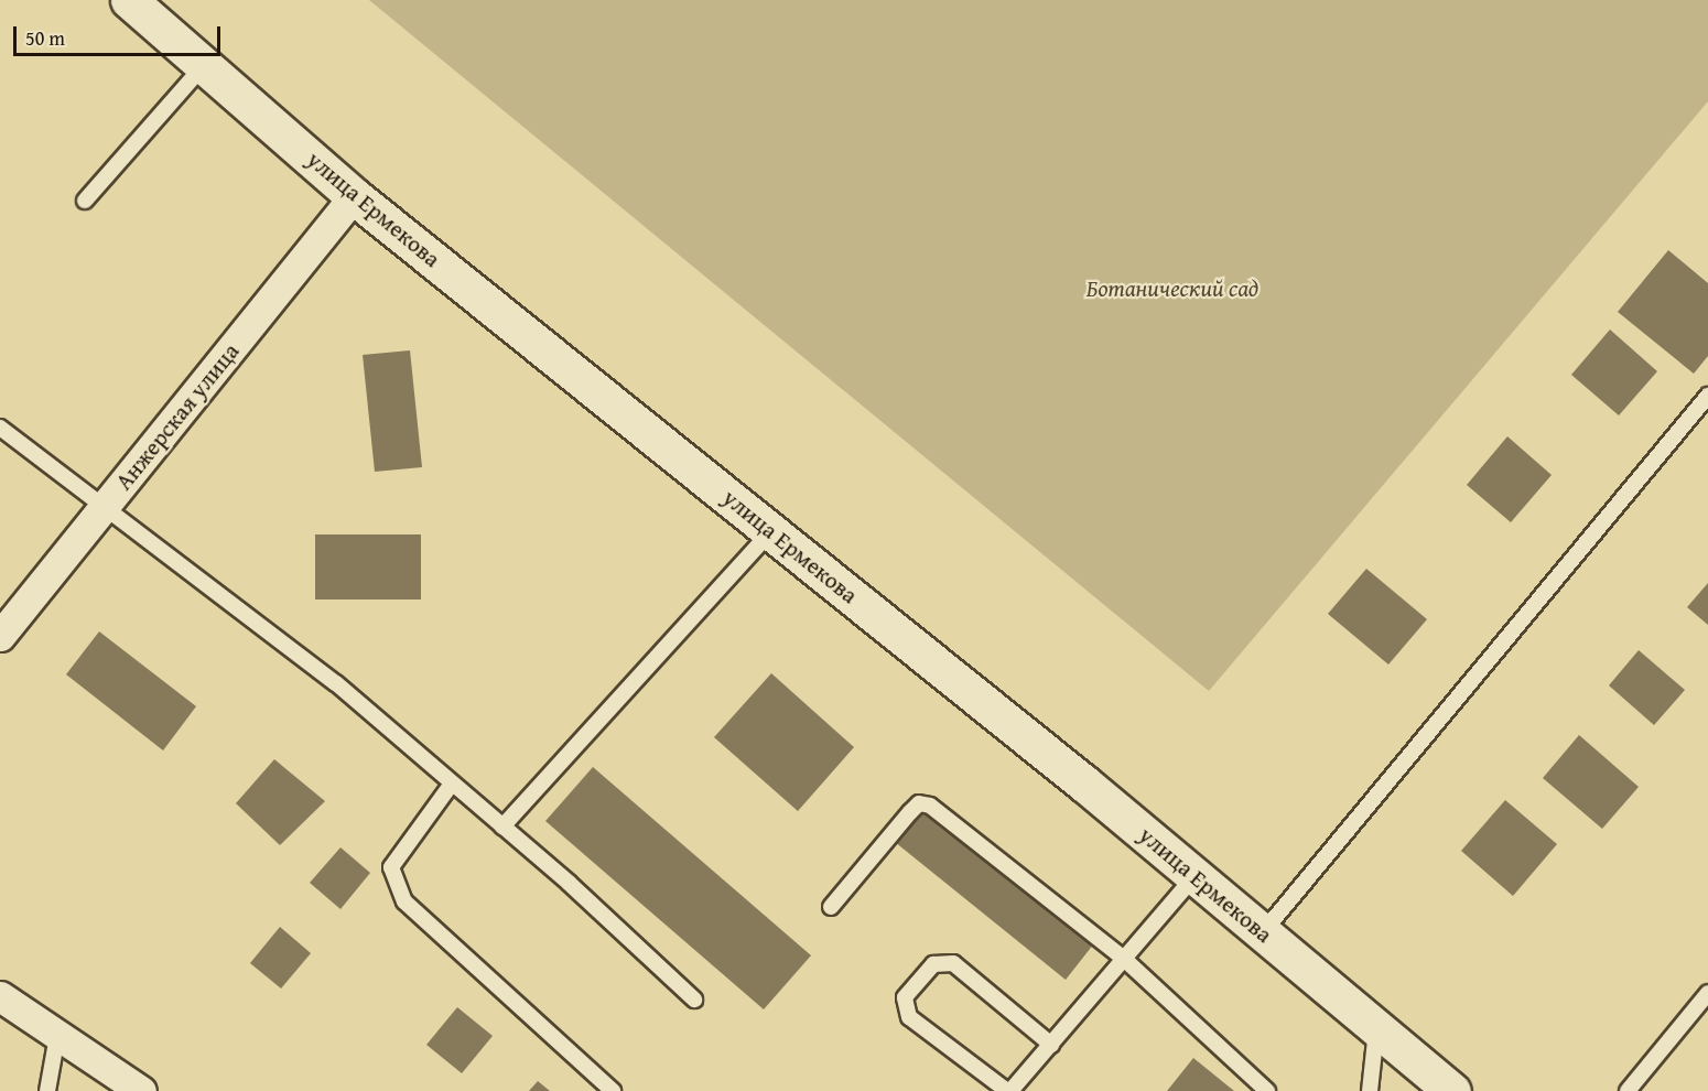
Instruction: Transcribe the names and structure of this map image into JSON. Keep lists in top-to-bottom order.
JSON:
{
  "streets": {
    "main road": ["улица Ермекова"],
    "street": ["Анжерская улица"]
  },
  "crossings": [
    ["улица Ермекова", "Анжерская улица"]
  ],
  "parks": ["Ботанический сад"],
  "scale_bar": "50 m"
}
